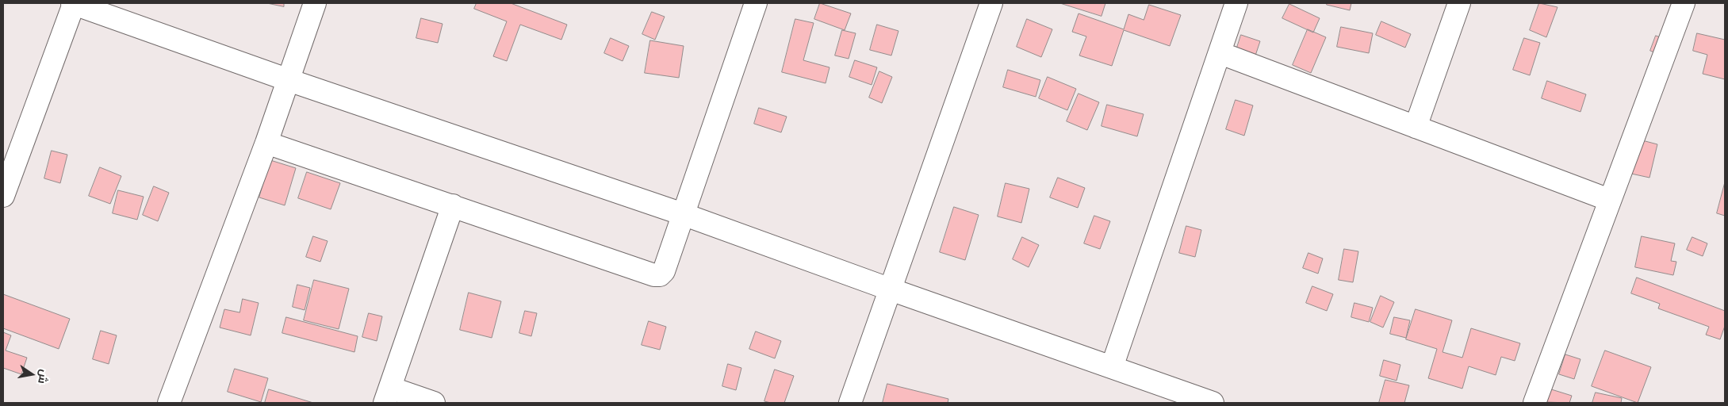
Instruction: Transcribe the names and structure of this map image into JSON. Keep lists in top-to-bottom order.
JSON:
{
  "north": "right"
}
